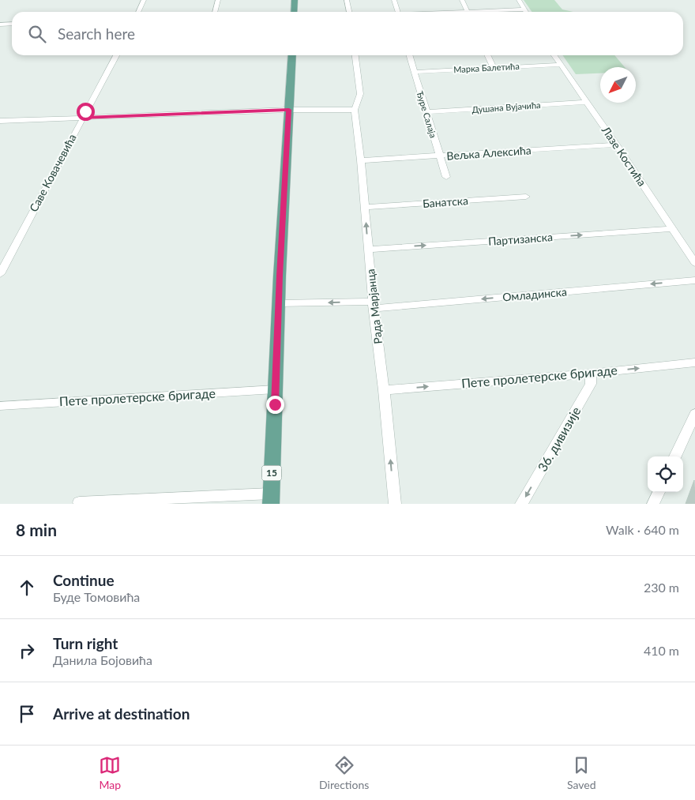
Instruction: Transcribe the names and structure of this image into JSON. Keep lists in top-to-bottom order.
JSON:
{
  "streets": {
    "main road": ["15"],
    "street": [
      "Марка Балетића",
      "Душана Вујачића",
      "Ђуре Салаја",
      "Вељка Алексића",
      "Лазе Костића",
      "Саве Ковачевића",
      "Банатска",
      "Партизанска",
      "Омладинска",
      "Рада Марјанца",
      "Пете пролетерске бригаде",
      "36. дивизије"
    ]
  },
  "crossings": [
    ["Марка Балетића", "Ђуре Салаја"],
    ["Марка Балетића", "Лазе Костића"],
    ["Душана Вујачића", "Ђуре Салаја"],
    ["Душана Вујачића", "Лазе Костића"],
    ["Ђуре Салаја", "Вељка Алексића"],
    ["Вељка Алексића", "Лазе Костића"],
    ["Вељка Алексића", "Рада Марјанца"],
    ["Лазе Костића", "Партизанска"],
    ["Банатска", "Рада Марјанца"],
    ["Партизанска", "Рада Марјанца"],
    ["Омладинска", "Рада Марјанца"],
    ["Омладинска", "15"],
    ["Рада Марјанца", "Пете пролетерске бригаде"],
    ["Пете пролетерске бригаде", "36. дивизије"],
    ["Пете пролетерске бригаде", "15"]
  ],
  "one_way": [
    "Партизанска",
    "Омладинска",
    "Рада Марјанца",
    "Пете пролетерске бригаде",
    "36. дивизије"
  ],
  "north": "bottom left",
  "page": {
    "search": "Search here",
    "heading": ["8 min", "Walk · 640 m"],
    "list": [
      ["Continue", "Буде Томовића", "230 m"],
      ["Turn right", "Данила Бојовића", "410 m"],
      "Arrive at destination"
    ],
    "nav": ["Map", "Directions", "Saved"]
  }
}
